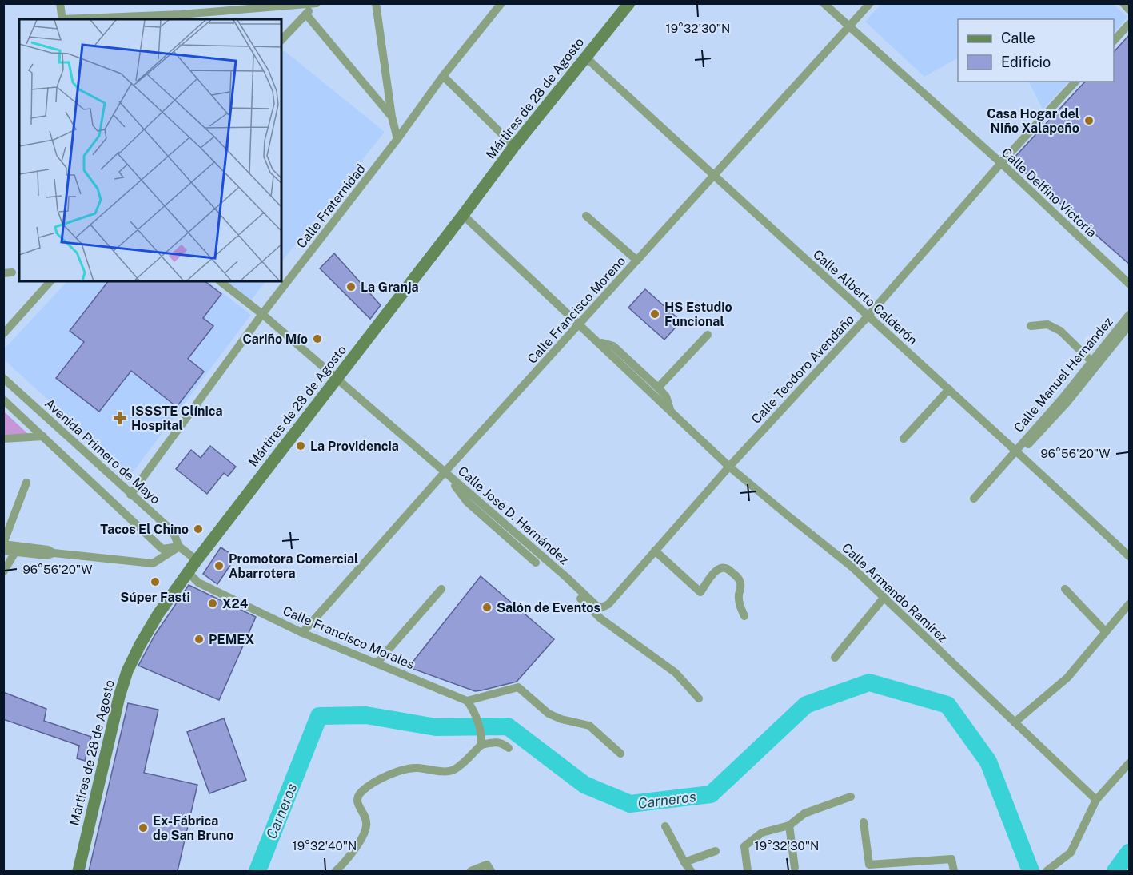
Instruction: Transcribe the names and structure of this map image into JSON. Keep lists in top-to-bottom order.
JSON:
{
  "streets": {
    "main road": ["Mártires de 28 de Agosto"],
    "street": [
      "Calle Delfino Victoria",
      "Calle Fraternidad",
      "Calle Alberto Calderón",
      "Calle Francisco Moreno",
      "Calle Teodoro Avendaño",
      "Calle Manuel Hernández",
      "Avenida Primero de Mayo",
      "Calle José D. Hernández",
      "Calle Armando Ramírez",
      "Calle Francisco Morales"
    ]
  },
  "crossings": [
    ["Mártires de 28 de Agosto", "Calle Alberto Calderón"],
    ["Mártires de 28 de Agosto", "Avenida Primero de Mayo"],
    ["Mártires de 28 de Agosto", "Calle José D. Hernández"],
    ["Mártires de 28 de Agosto", "Calle Armando Ramírez"],
    ["Mártires de 28 de Agosto", "Calle Francisco Morales"],
    ["Calle Delfino Victoria", "Calle Francisco Moreno"],
    ["Calle Delfino Victoria", "Calle Teodoro Avendaño"],
    ["Calle Fraternidad", "Avenida Primero de Mayo"],
    ["Calle Fraternidad", "Calle José D. Hernández"],
    ["Calle Alberto Calderón", "Calle Francisco Moreno"],
    ["Calle Alberto Calderón", "Calle Teodoro Avendaño"],
    ["Calle Alberto Calderón", "Calle Manuel Hernández"],
    ["Calle Francisco Moreno", "Calle José D. Hernández"],
    ["Calle Francisco Moreno", "Calle Armando Ramírez"],
    ["Calle Francisco Moreno", "Calle Francisco Morales"],
    ["Calle Teodoro Avendaño", "Calle José D. Hernández"],
    ["Calle Teodoro Avendaño", "Calle Armando Ramírez"]
  ],
  "water": ["Carneros"],
  "places": {
    "other": [
      "Casa Hogar del Niño Xalapeño",
      "La Granja",
      "HS Estudio Funcional",
      "Cariño Mío",
      "La Providencia",
      "Tacos El Chino",
      "Promotora Comercial Abarrotera",
      "Súper Fasti",
      "X24",
      "Salón de Eventos",
      "PEMEX",
      "Ex-Fábrica de San Bruno"
    ],
    "health": ["ISSSTE Clínica Hospital"]
  },
  "legend": ["Calle", "Edificio"],
  "coordinates": ["19°32'30\"N", "96°56'20\"W", "19°32'40\"N"]
}
